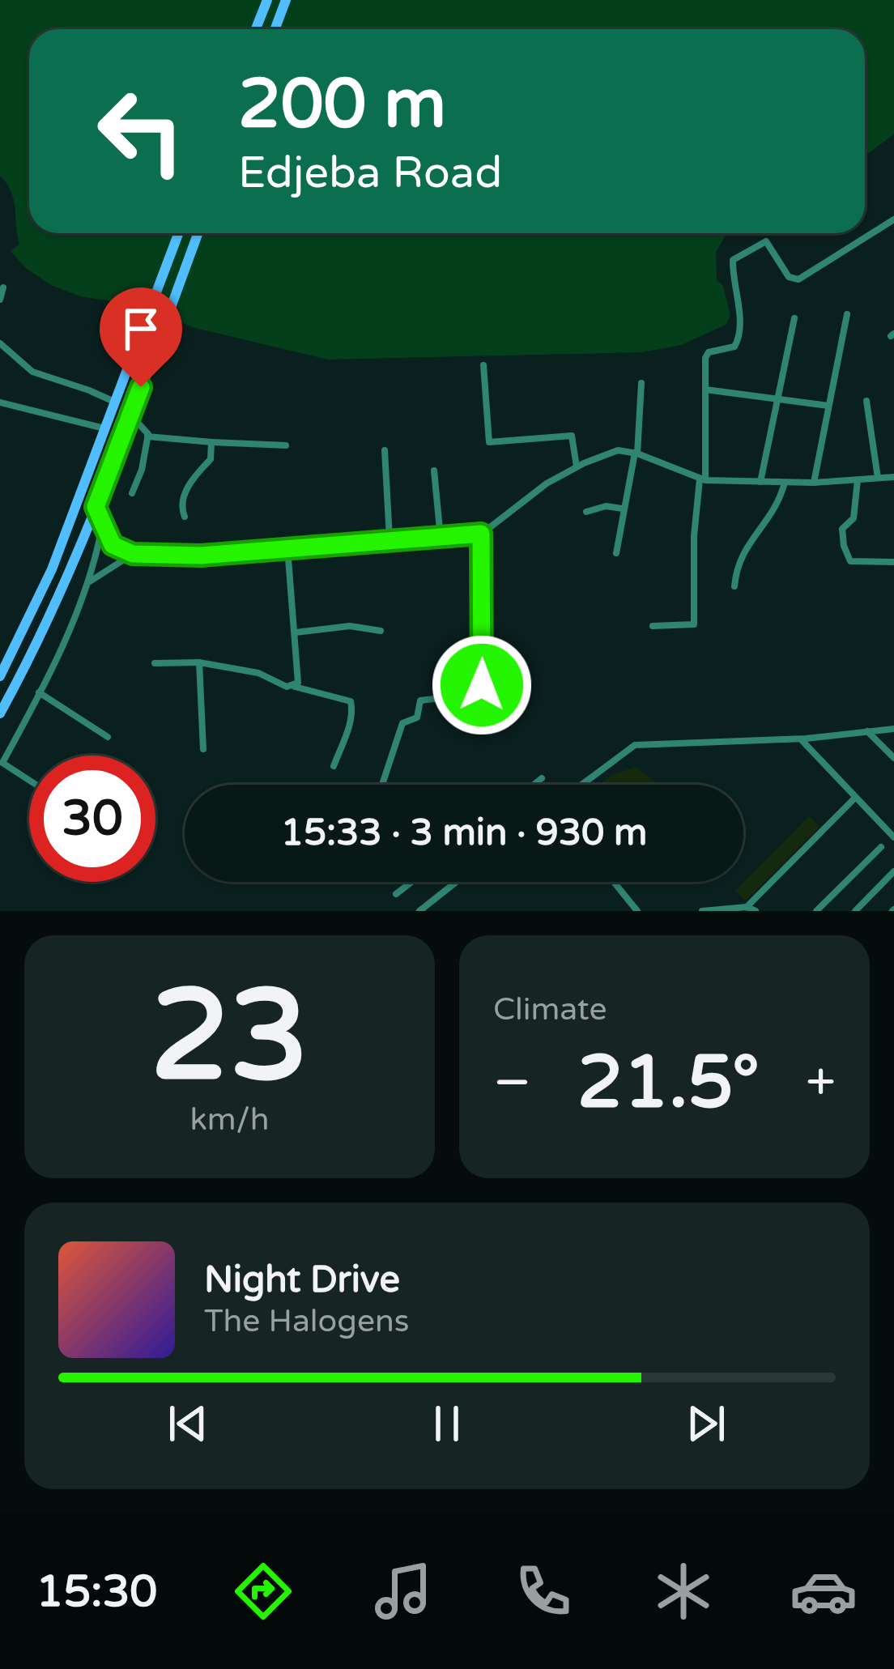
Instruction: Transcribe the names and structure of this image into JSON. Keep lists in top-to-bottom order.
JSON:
{
  "page": {
    "turn": ["200 m", "Edjeba Road"],
    "limit": "30",
    "trip": "15:33 · 3 min · 930 m",
    "tile": [
      ["23", "km/h"],
      "Climate"
    ],
    "heat": ["−", "21.5°", "+"],
    "song": ["Night Drive", "The Halogens"],
    "tabs": "15:30"
  }
}
